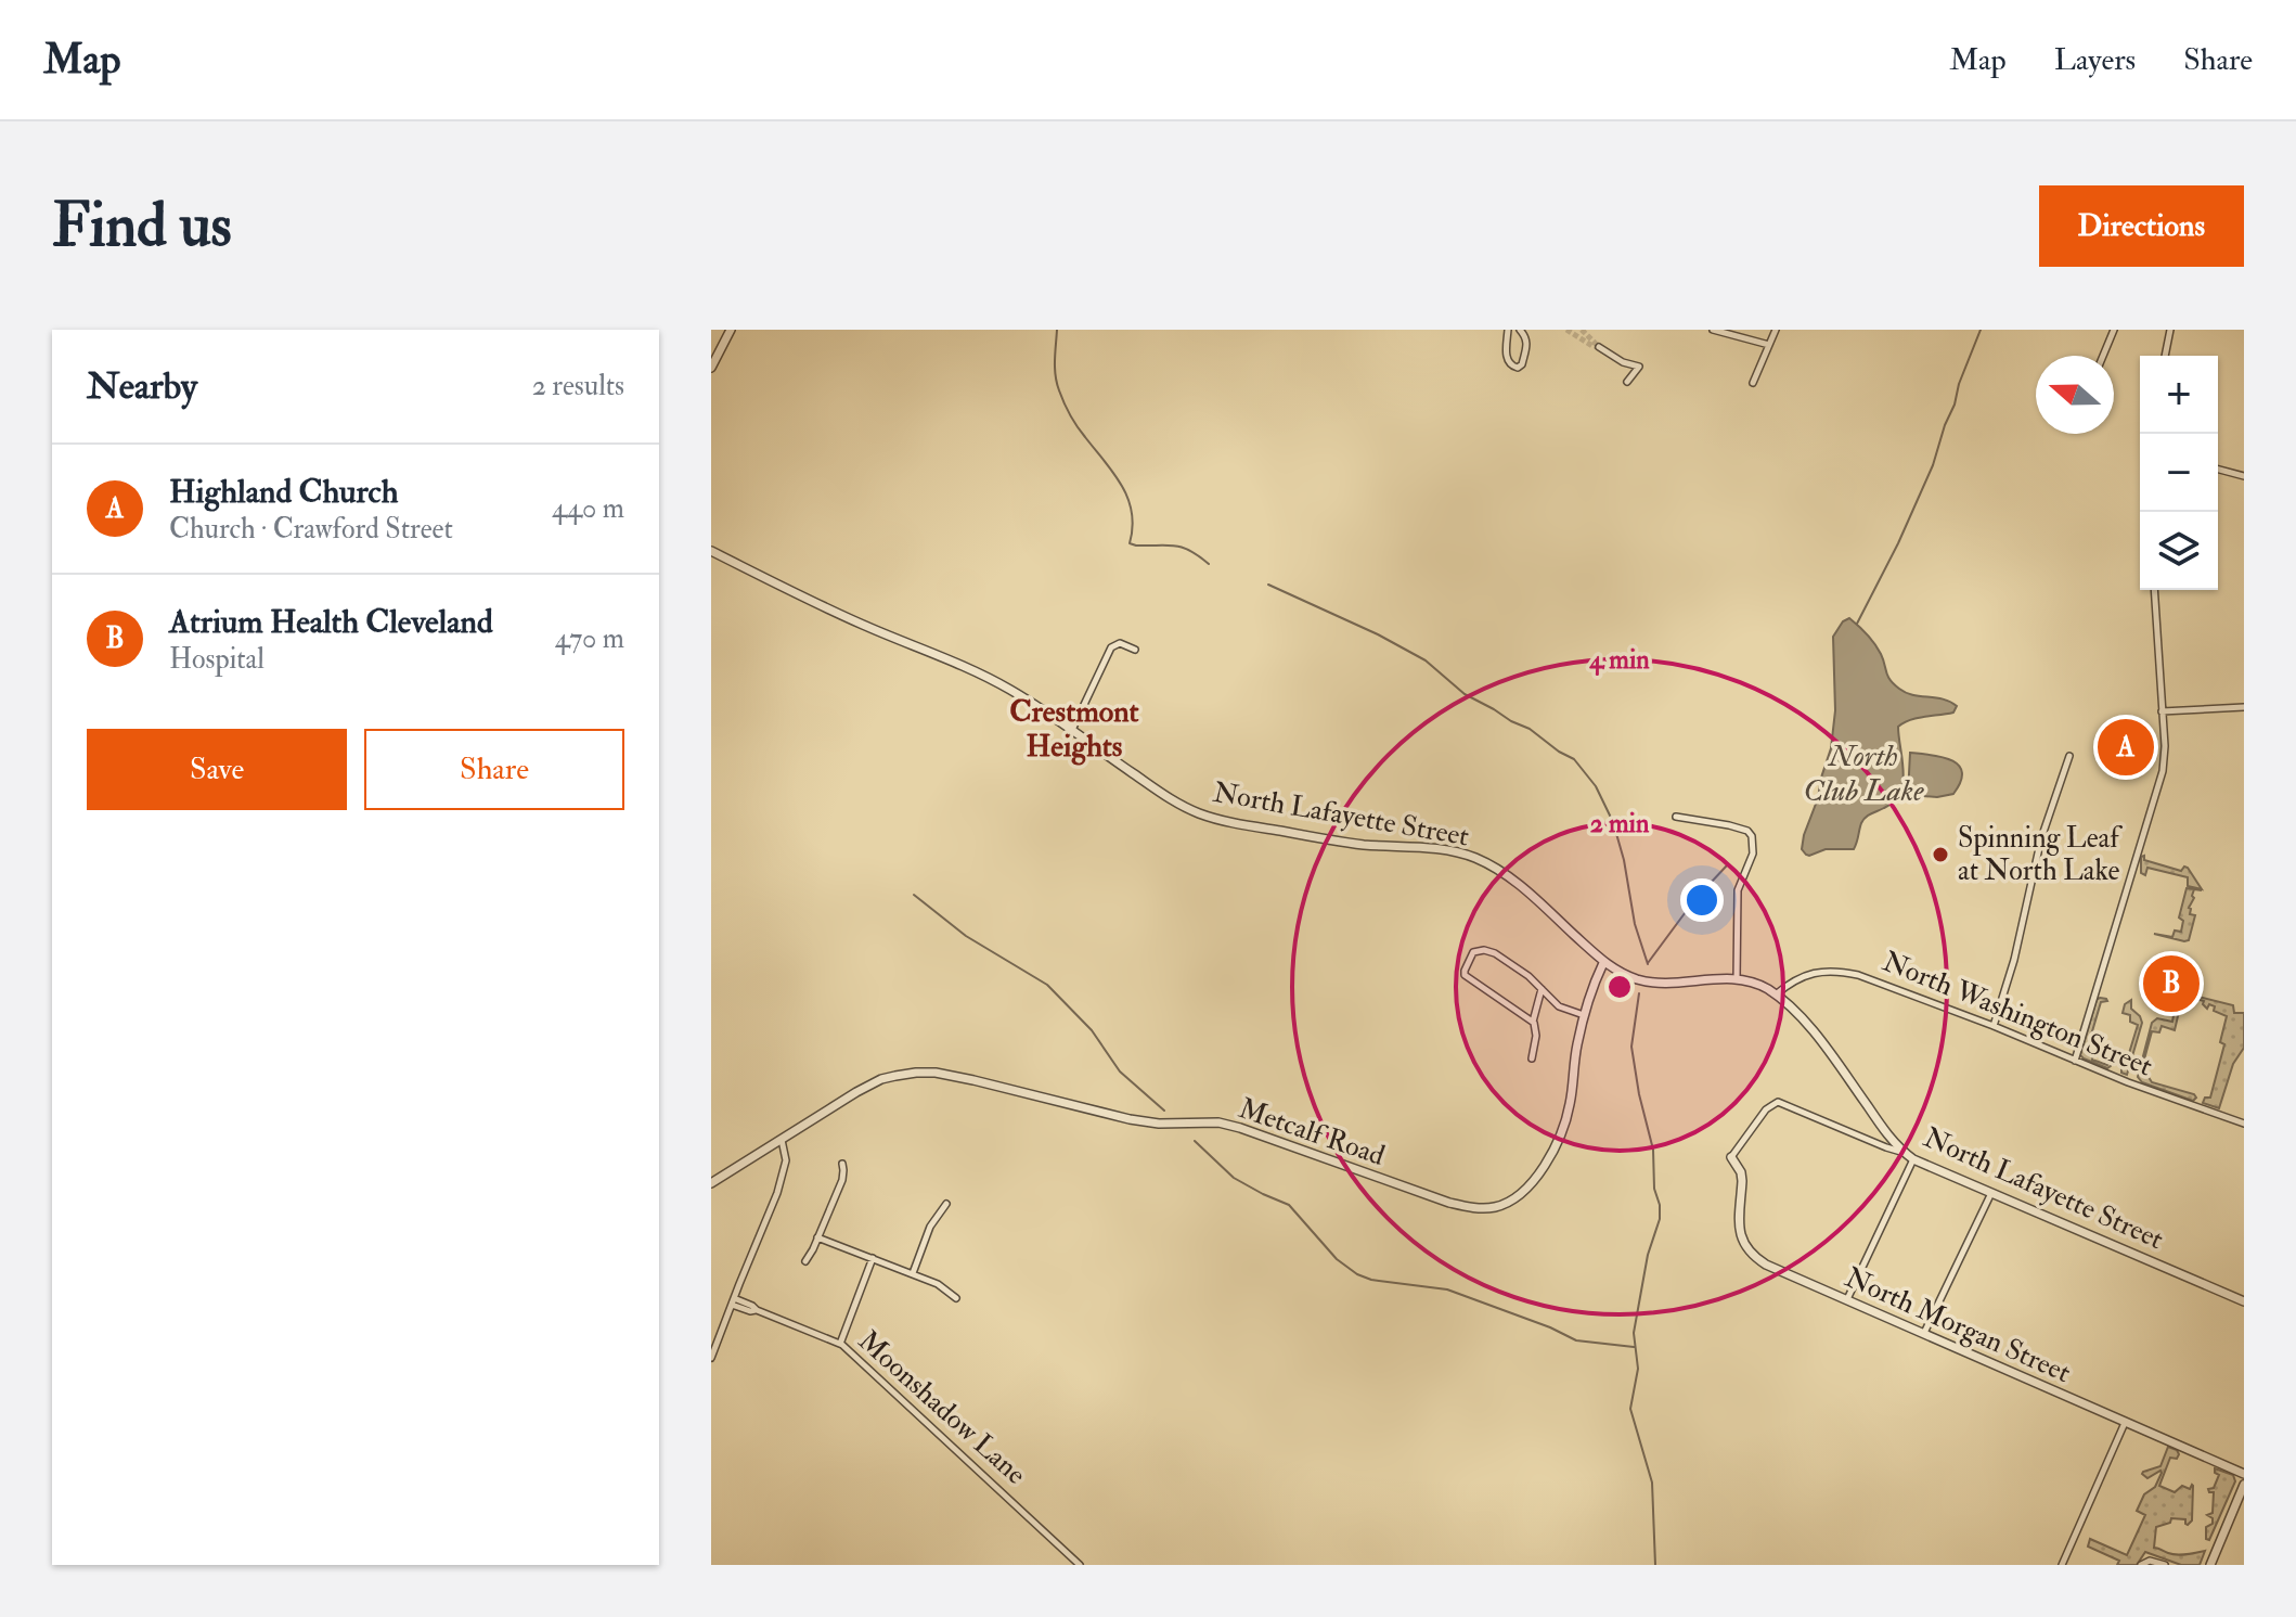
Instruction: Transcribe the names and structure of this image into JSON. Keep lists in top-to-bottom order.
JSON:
{
  "streets": {
    "street": [
      "North Lafayette Street",
      "North Washington Street",
      "Metcalf Road",
      "North Morgan Street",
      "Moonshadow Lane"
    ]
  },
  "crossings": [
    ["North Lafayette Street", "North Washington Street"],
    ["North Lafayette Street", "Metcalf Road"]
  ],
  "districts": ["Crestmont Heights"],
  "water": ["North Club Lake"],
  "places": ["Spinning Leaf at North Lake"],
  "north": "left",
  "page": {
    "header": "Map",
    "nav": ["Map", "Layers", "Share"],
    "buttons": [
      "Directions",
      ["Save", "Share"]
    ],
    "title": "Find us",
    "heading": ["Nearby", "2 results"],
    "map_buttons": ["+", "−"],
    "list": [
      {
        "mark": "A",
        "name": "Highland Church",
        "note": "Church · Crawford Street",
        "value": "440 m"
      },
      {
        "mark": "B",
        "name": "Atrium Health Cleveland",
        "note": "Hospital",
        "value": "470 m"
      }
    ],
    "pins": ["A", "B"]
  },
  "rings": ["4 min", "2 min"]
}
